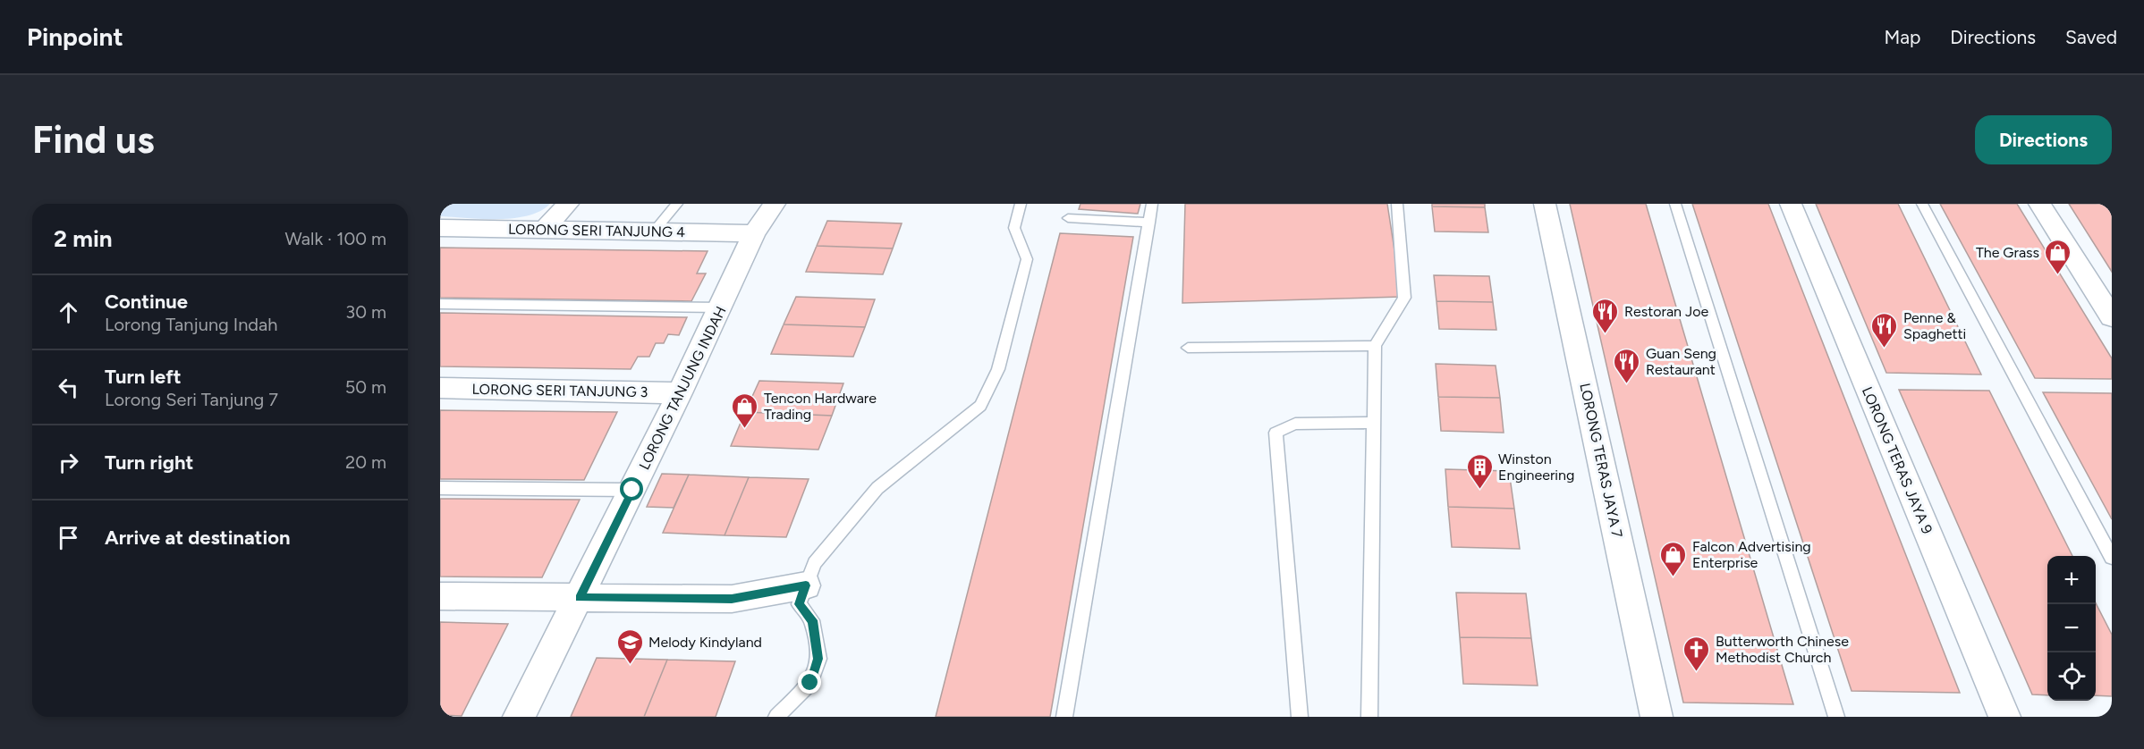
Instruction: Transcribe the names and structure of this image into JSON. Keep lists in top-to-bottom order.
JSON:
{
  "streets": {
    "street": [
      "LORONG SERI TANJUNG 4",
      "LORONG TANJUNG INDAH",
      "LORONG SERI TANJUNG 3",
      "LORONG TERAS JAYA 7",
      "LORONG TERAS JAYA 9"
    ]
  },
  "crossings": [
    ["LORONG SERI TANJUNG 4", "LORONG TANJUNG INDAH"],
    ["LORONG TANJUNG INDAH", "LORONG SERI TANJUNG 3"]
  ],
  "places": {
    "shop": ["The Grass", "Tencon Hardware Trading", "Falcon Advertising Enterprise"],
    "restaurant": ["Restoran Joe", "Penne & Spaghetti", "Guan Seng Restaurant"],
    "building": ["Winston Engineering"],
    "school or university": ["Melody Kindyland"],
    "church": ["Butterworth Chinese Methodist Church"]
  },
  "page": {
    "header": "Pinpoint",
    "nav": ["Map", "Directions", "Saved"],
    "buttons": "Directions",
    "title": "Find us",
    "heading": ["2 min", "Walk · 100 m"],
    "list": [
      ["Continue", "Lorong Tanjung Indah", "30 m"],
      ["Turn left", "Lorong Seri Tanjung 7", "50 m"],
      ["Turn right", "20 m"],
      "Arrive at destination"
    ],
    "map_buttons": ["+", "−"]
  }
}
